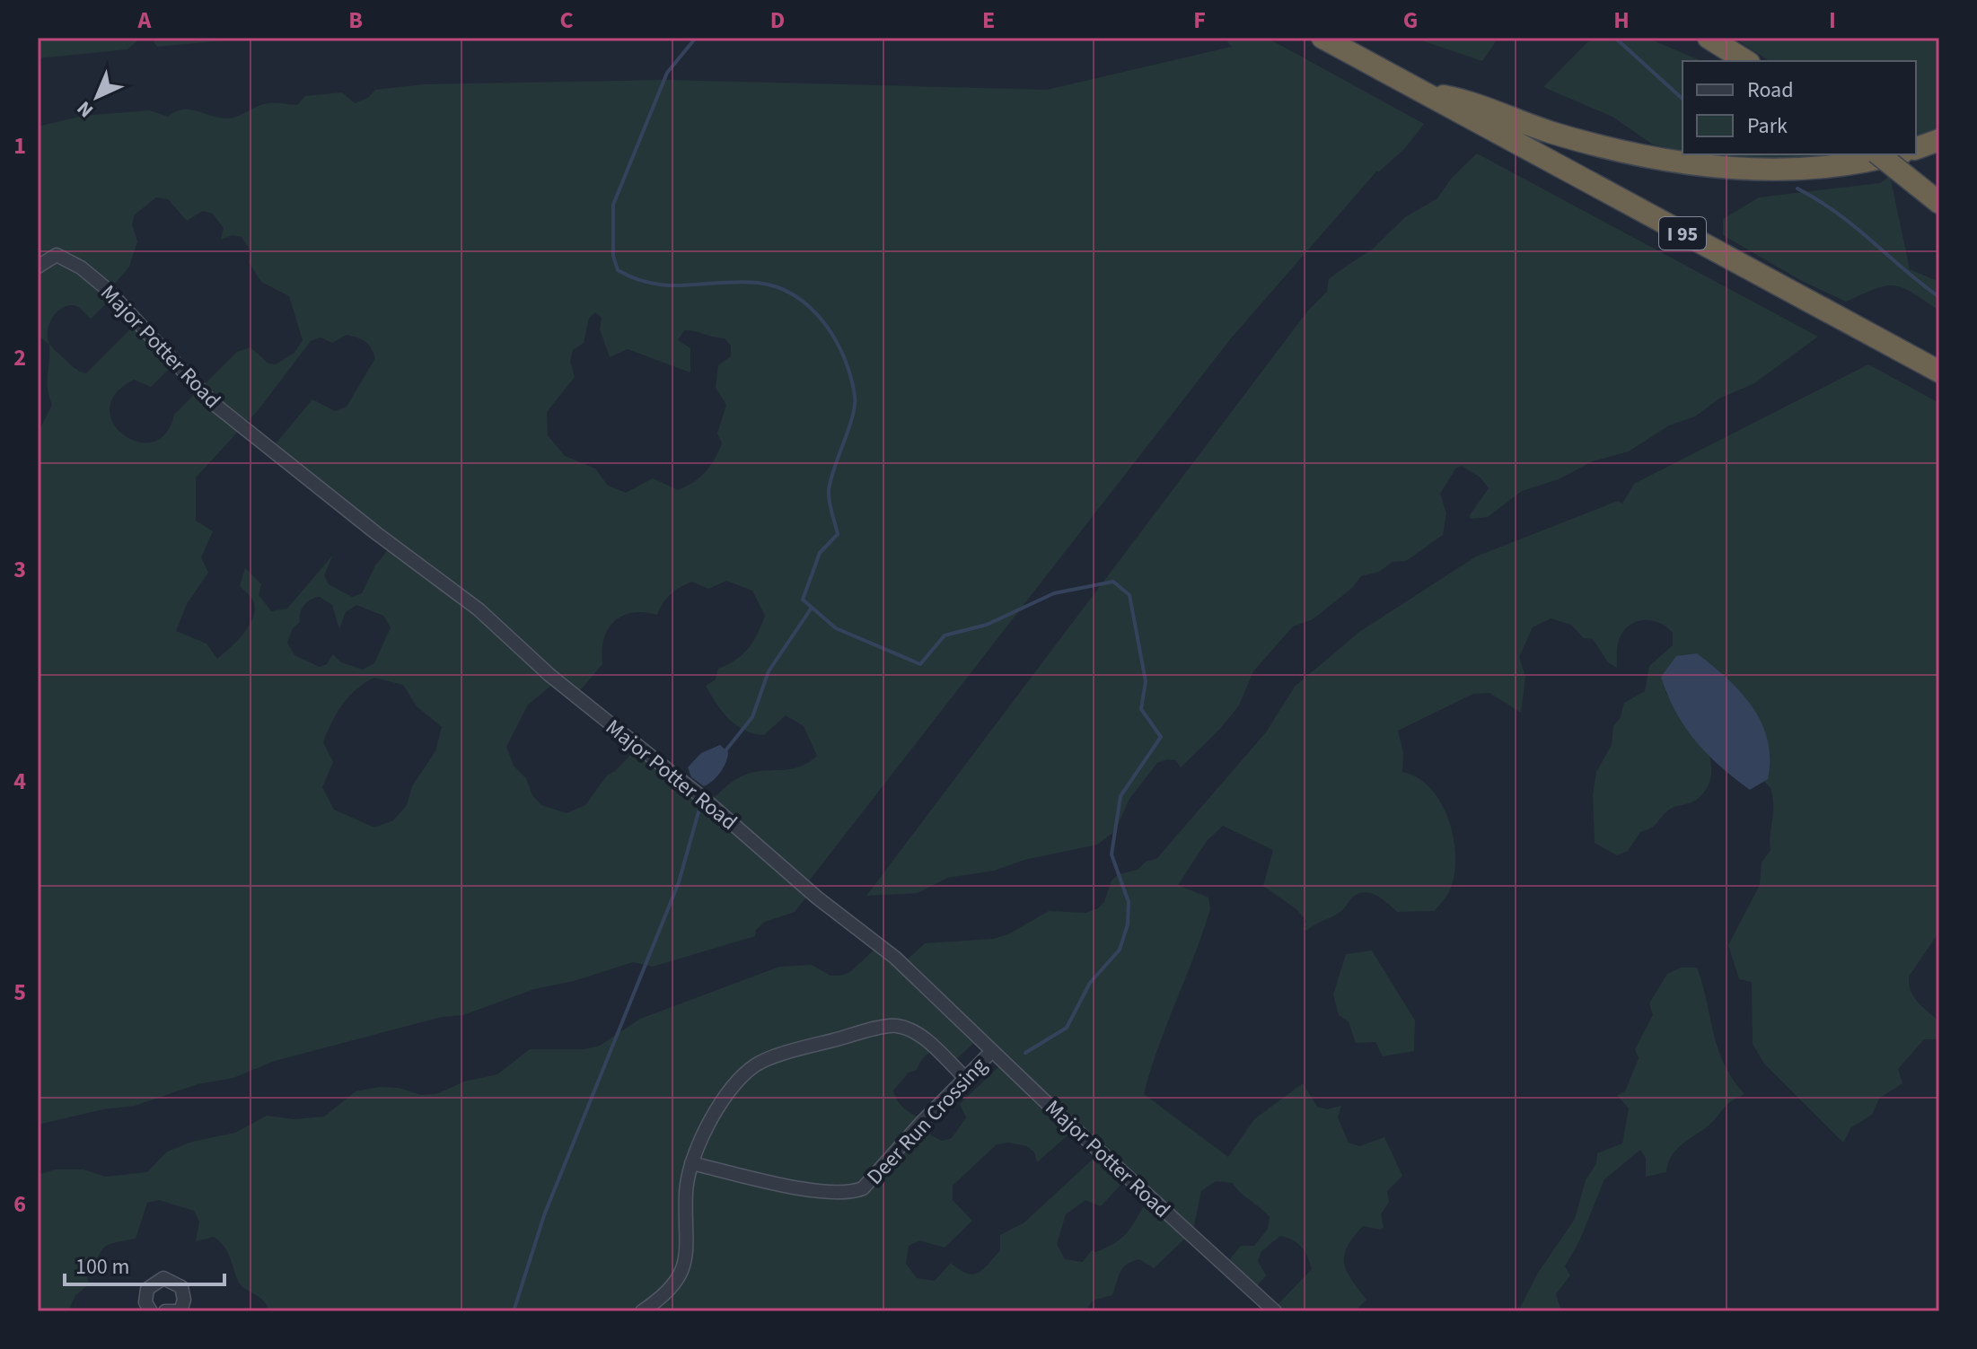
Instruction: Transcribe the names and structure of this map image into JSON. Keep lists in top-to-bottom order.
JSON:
{
  "streets": {
    "highway": ["I 95"],
    "street": ["Major Potter Road", "Deer Run Crossing"]
  },
  "crossings": [
    ["Major Potter Road", "Deer Run Crossing"]
  ],
  "legend": ["Road", "Park"],
  "scale_bar": "100 m",
  "north": "bottom left",
  "grid": {
    "columns": [
      "A",
      "B",
      "C",
      "D",
      "E",
      "F",
      "G",
      "H",
      "I"
    ],
    "rows": [
      "1",
      "2",
      "3",
      "4",
      "5",
      "6"
    ]
  }
}
